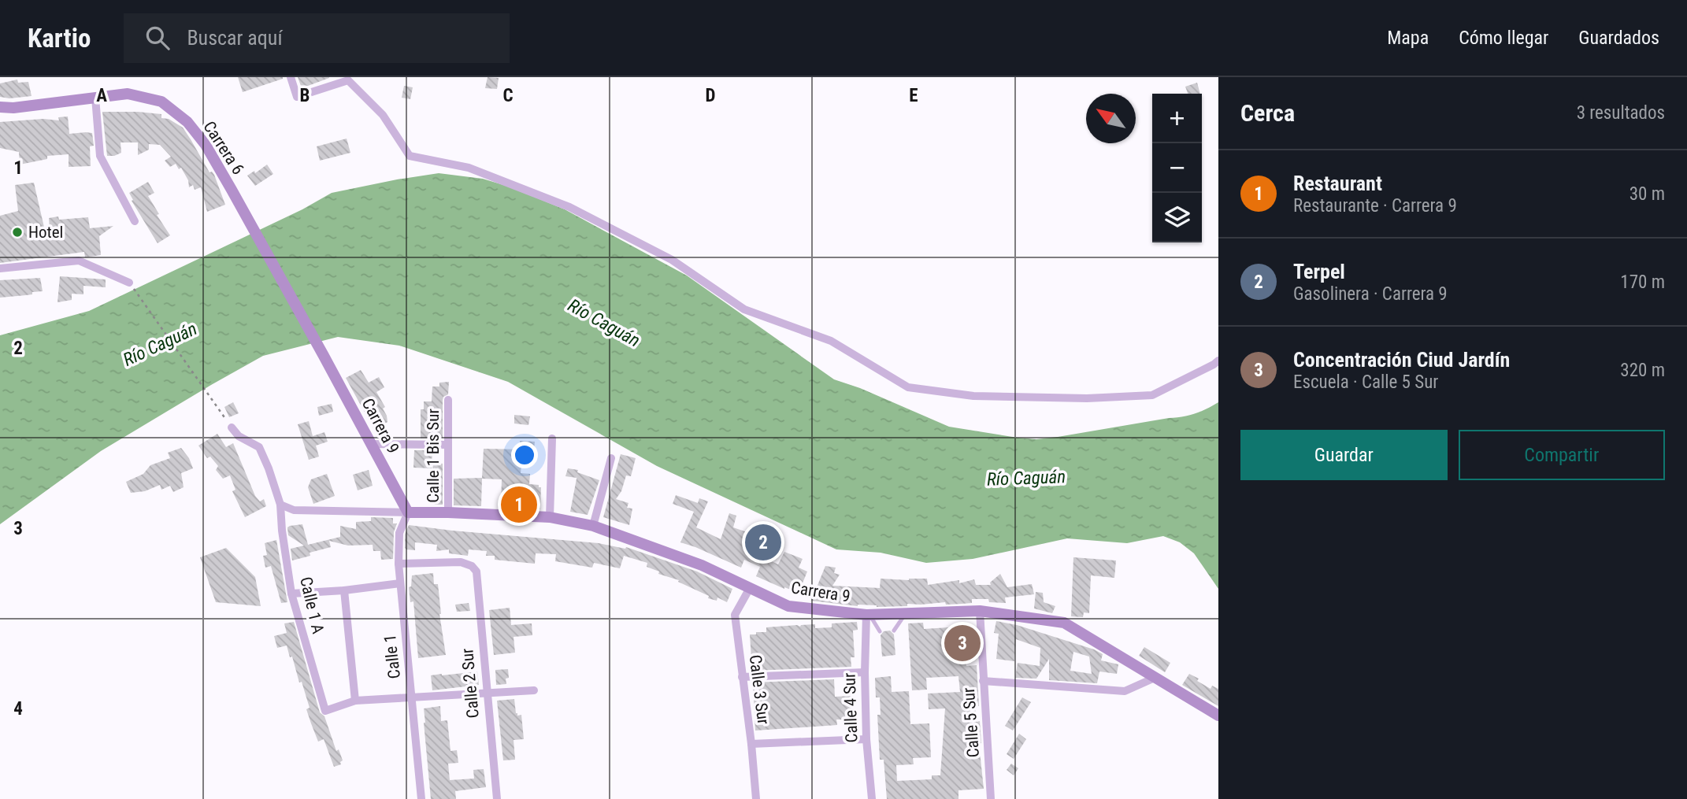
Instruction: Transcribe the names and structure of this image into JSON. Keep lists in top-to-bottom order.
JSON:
{
  "streets": {
    "main road": ["Carrera 6", "Carrera 9"],
    "street": [
      "Calle 1 Bis Sur",
      "Calle 1 A",
      "Calle 1",
      "Calle 2 Sur",
      "Calle 3 Sur",
      "Calle 4 Sur",
      "Calle 5 Sur"
    ]
  },
  "crossings": [
    ["Carrera 6", "Carrera 9"],
    ["Carrera 9", "Calle 1 Bis Sur"],
    ["Carrera 9", "Calle 1 A"],
    ["Carrera 9", "Calle 1"],
    ["Carrera 9", "Calle 3 Sur"],
    ["Carrera 9", "Calle 4 Sur"],
    ["Carrera 9", "Calle 5 Sur"],
    ["Calle 1", "Calle 2 Sur"]
  ],
  "water": ["Río Caguán"],
  "places": ["Hotel"],
  "north": "top left",
  "page": {
    "header": "Kartio",
    "search": "Buscar aquí",
    "nav": ["Mapa", "Cómo llegar", "Guardados"],
    "heading": ["Cerca", "3 resultados"],
    "map_buttons": ["+", "−"],
    "list": [
      {
        "mark": "1",
        "name": "Restaurant",
        "note": "Restaurante · Carrera 9",
        "value": "30 m"
      },
      {
        "mark": "2",
        "name": "Terpel",
        "note": "Gasolinera · Carrera 9",
        "value": "170 m"
      },
      {
        "mark": "3",
        "name": "Concentración Ciud Jardín",
        "note": "Escuela · Calle 5 Sur",
        "value": "320 m"
      }
    ],
    "buttons": ["Guardar", "Compartir"],
    "pins": ["1", "2", "3"]
  },
  "grid": {
    "columns": [
      "A",
      "B",
      "C",
      "D",
      "E"
    ],
    "rows": [
      "1",
      "2",
      "3",
      "4"
    ]
  }
}
